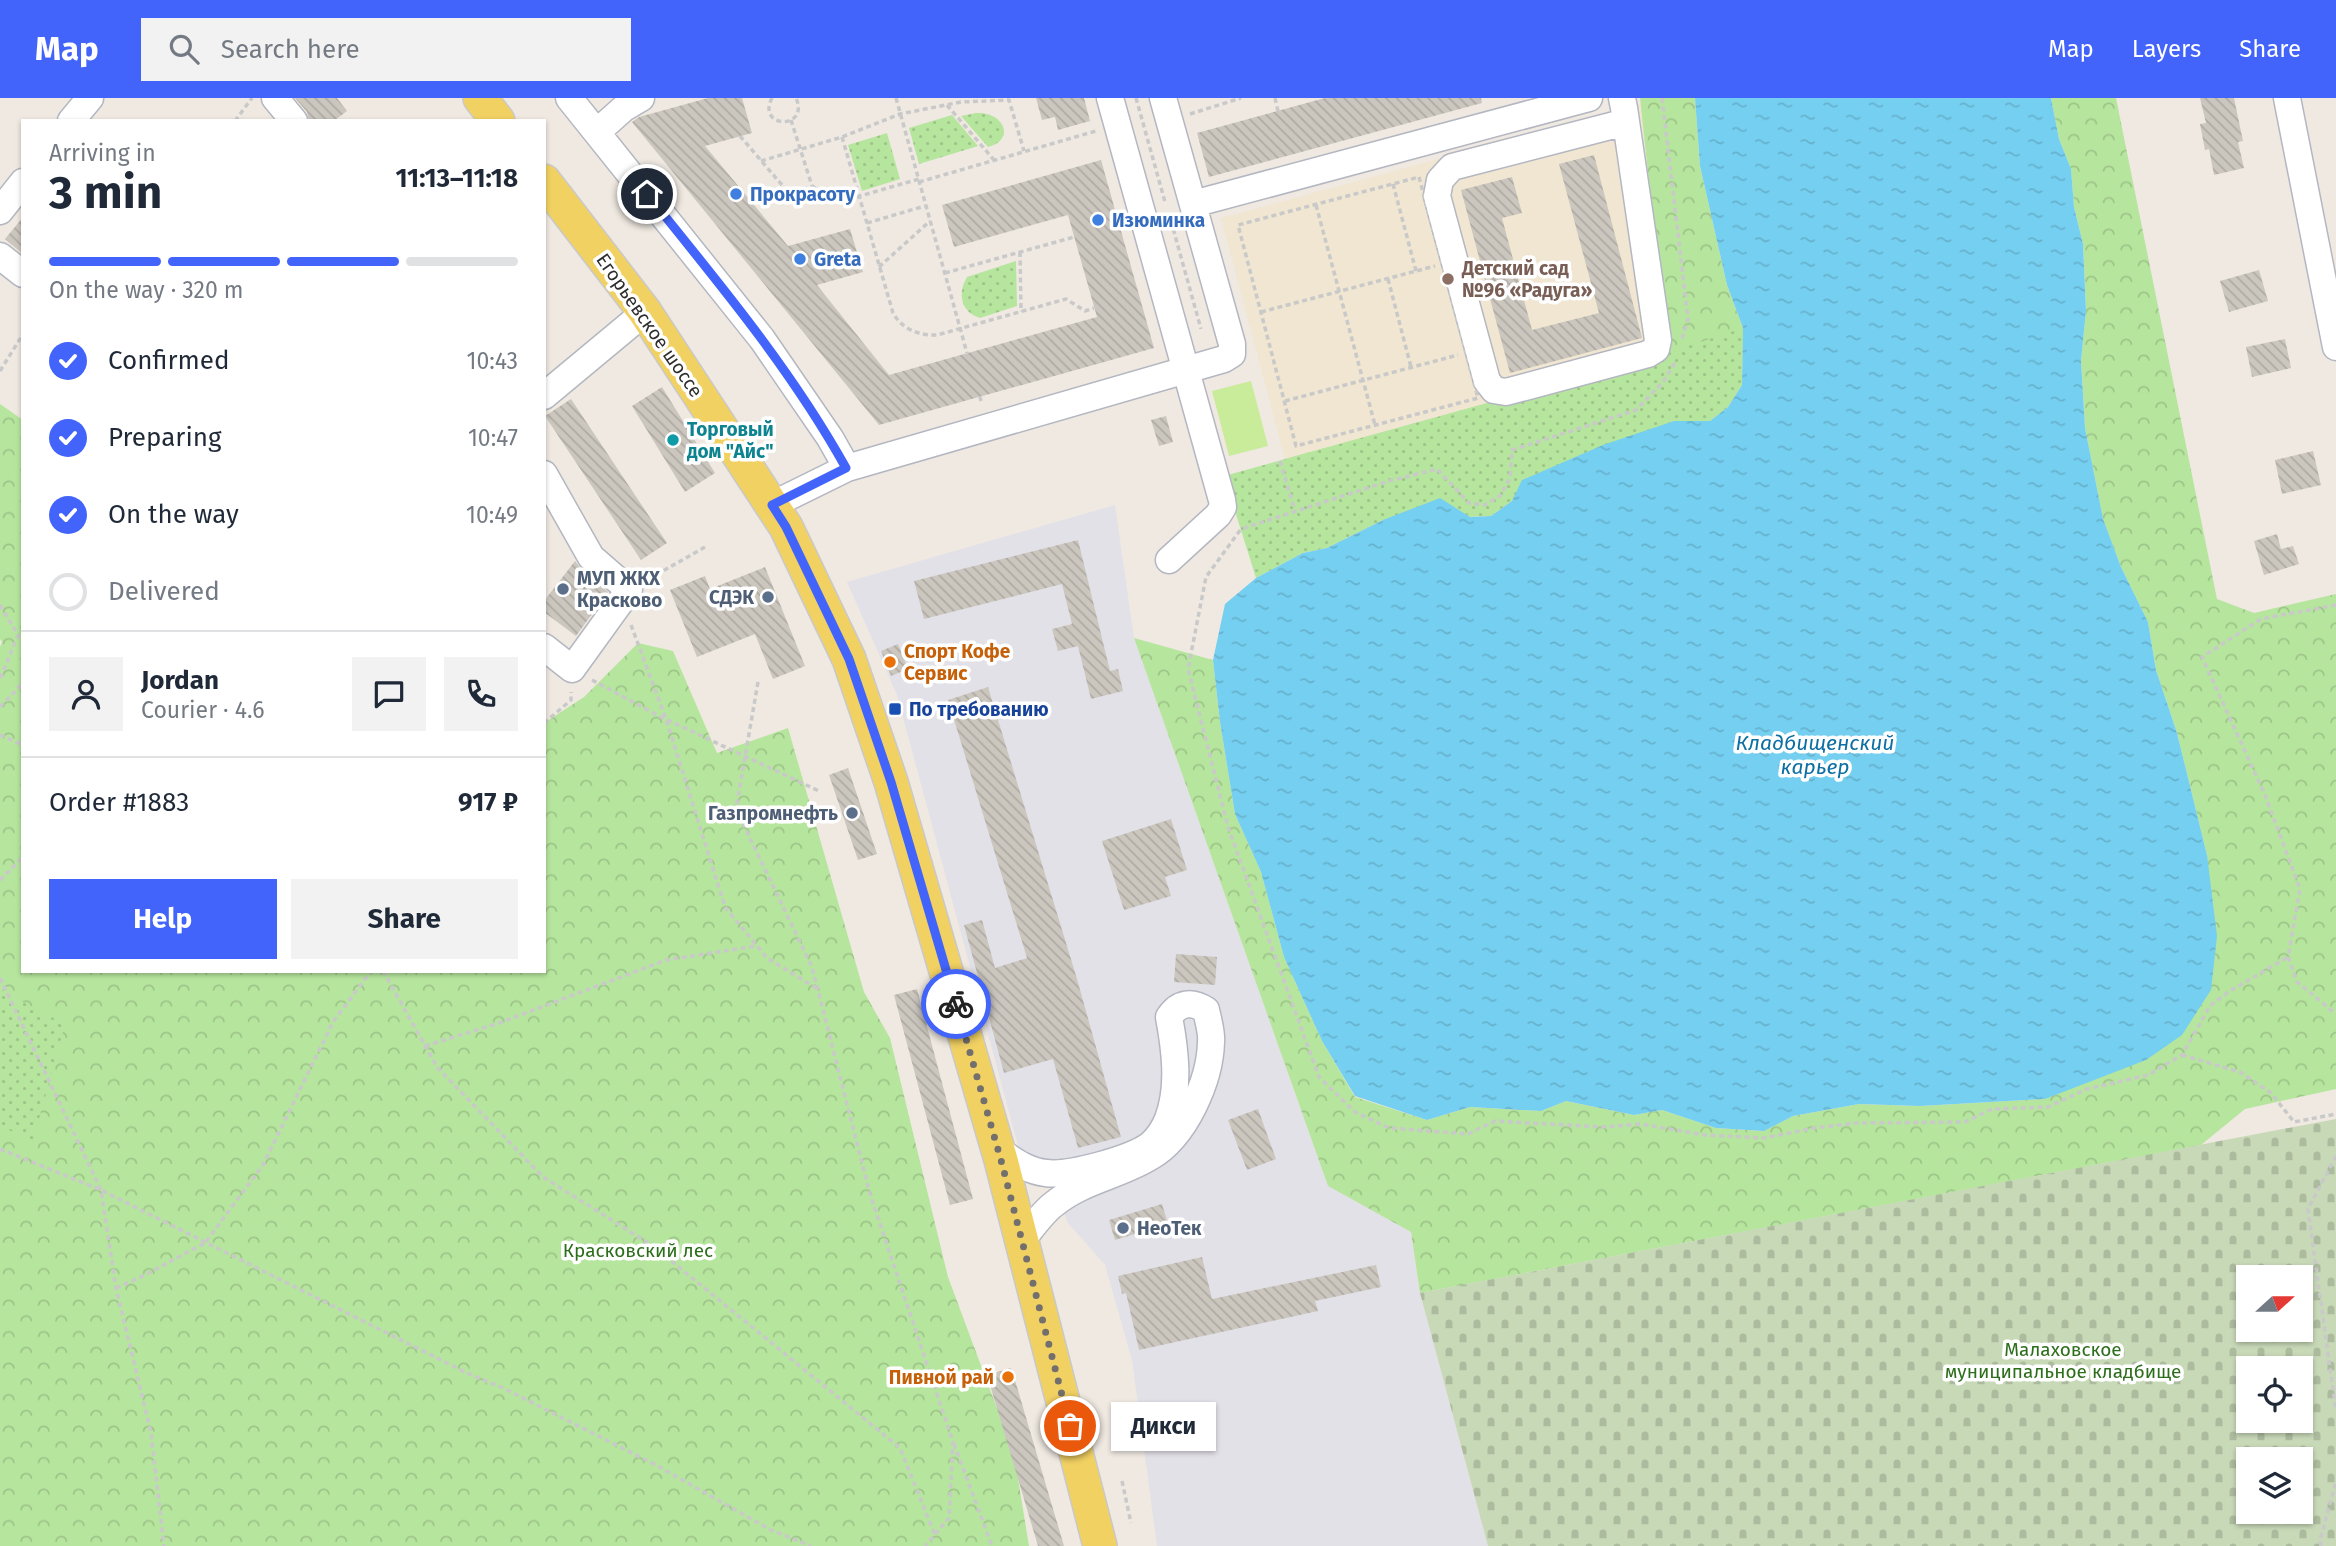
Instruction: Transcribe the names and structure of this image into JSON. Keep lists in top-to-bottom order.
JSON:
{
  "streets": {
    "main road": ["Егорьевское шоссе"]
  },
  "water": ["Кладбищенский карьер"],
  "parks": ["Красковский лес", "Малаховское муниципальное кладбище"],
  "places": {
    "other": [
      "Прокрасоту",
      "Изюминка",
      "Greta",
      "Детский сад №96 «Радуга»",
      "Торговый дом \"Айс\"",
      "МУП ЖКХ Красково",
      "СДЭК",
      "Спорт Кофе Сервис",
      "Газпромнефть",
      "НеоТек",
      "Пивной рай",
      "Дикси"
    ],
    "transit": ["По требованию"]
  },
  "north": "right",
  "page": {
    "header": "Map",
    "search": "Search here",
    "nav": ["Map", "Layers", "Share"],
    "heading": ["3 min", "Arriving in", "11:13–11:18"],
    "panel": [
      "Jordan",
      "Courier · 4.6",
      "Order #1883",
      "917 ₽"
    ],
    "bar": "On the way · 320 m",
    "list": [
      ["Confirmed", "10:43"],
      ["Preparing", "10:47"],
      ["On the way", "10:49"],
      "Delivered"
    ],
    "buttons": ["Help", "Share"],
    "bubble": "Дикси"
  }
}
